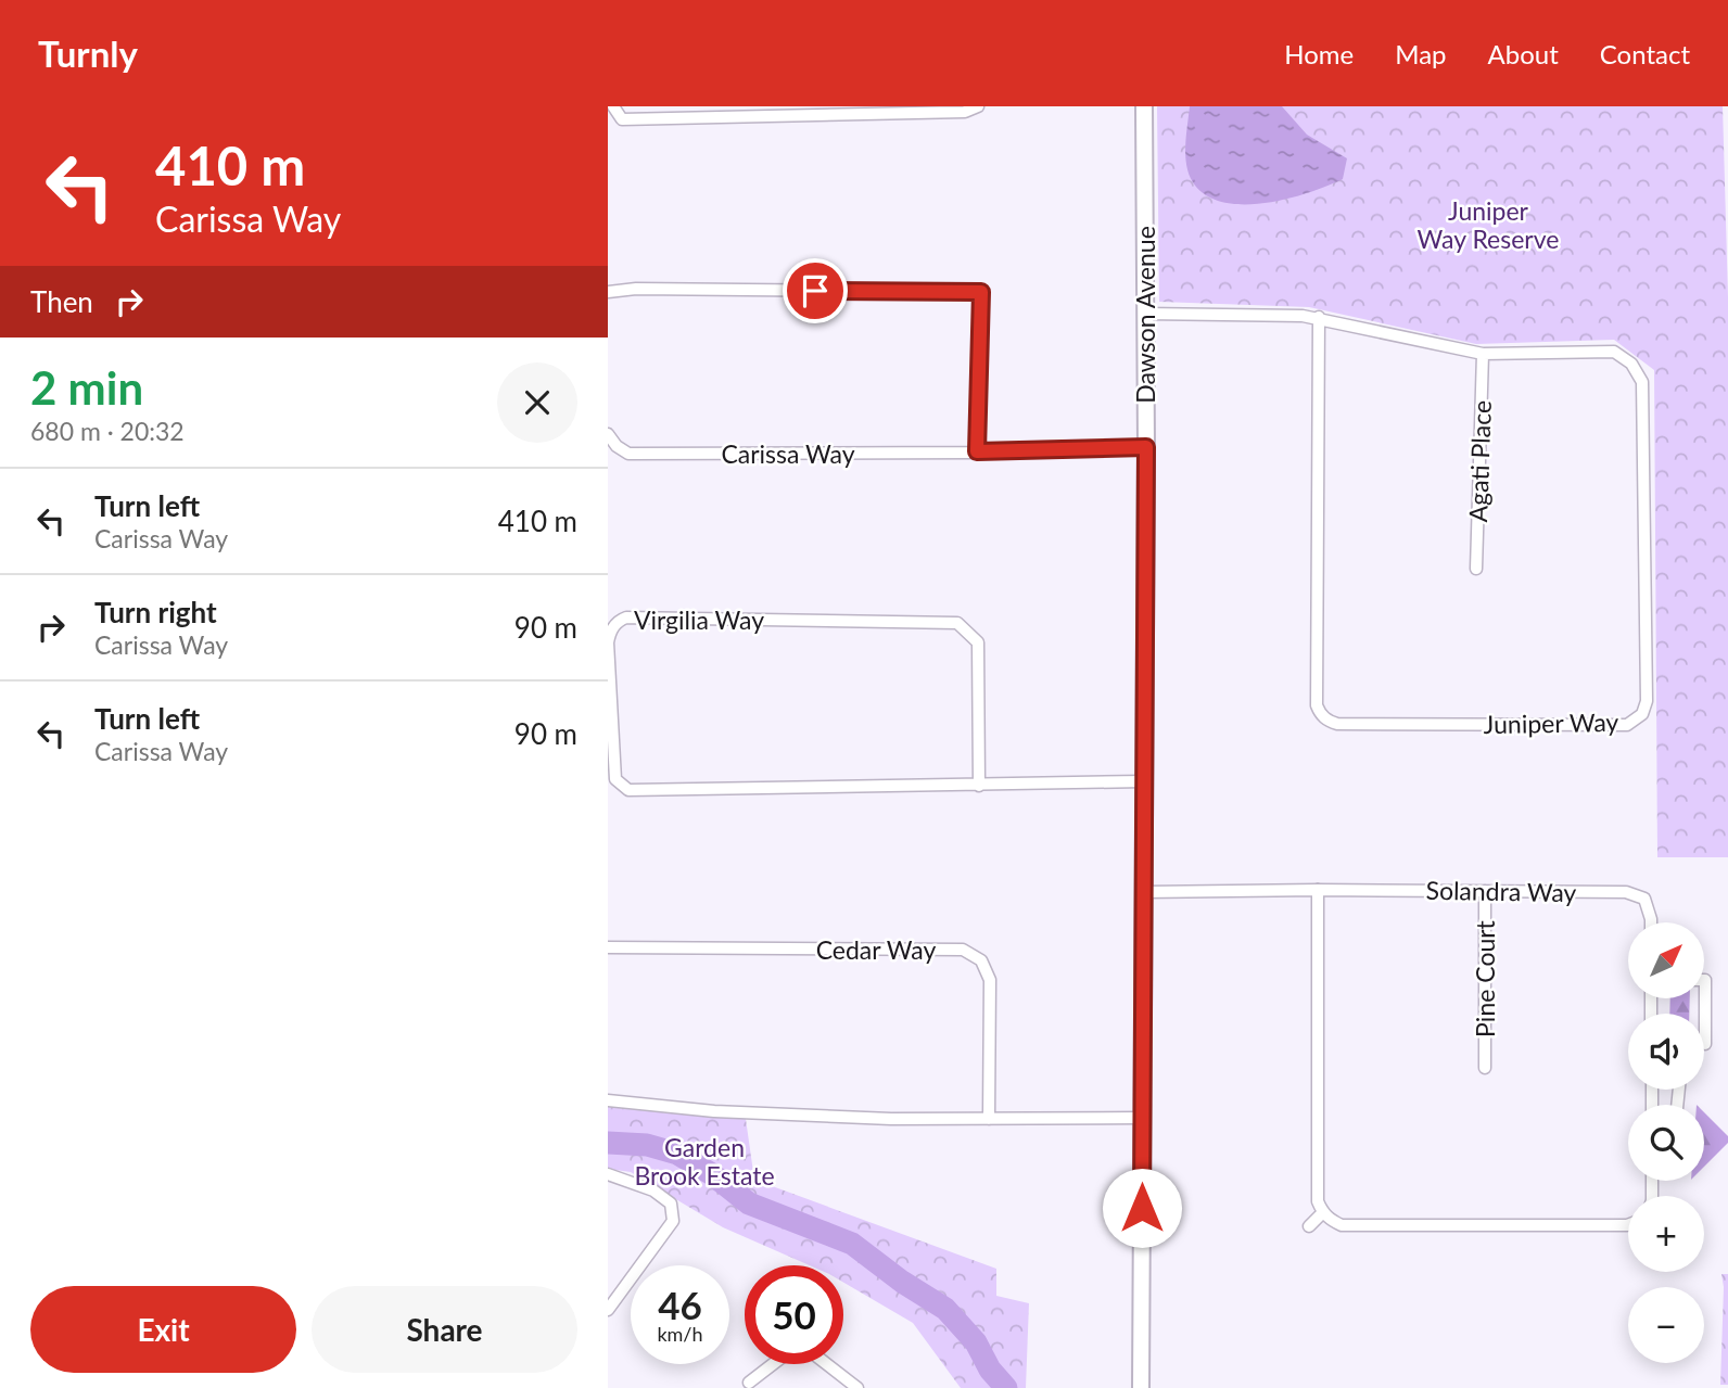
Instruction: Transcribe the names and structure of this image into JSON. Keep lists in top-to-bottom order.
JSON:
{
  "streets": {
    "main road": ["Dawson Avenue"],
    "street": [
      "Carissa Way",
      "Agati Place",
      "Virgilia Way",
      "Juniper Way",
      "Solandra Way",
      "Cedar Way",
      "Pine Court"
    ]
  },
  "crossings": [
    ["Dawson Avenue", "Carissa Way"],
    ["Dawson Avenue", "Virgilia Way"],
    ["Dawson Avenue", "Juniper Way"],
    ["Dawson Avenue", "Solandra Way"],
    ["Agati Place", "Juniper Way"],
    ["Solandra Way", "Pine Court"]
  ],
  "parks": ["Juniper Way Reserve", "Garden Brook Estate"],
  "north": "top right",
  "page": {
    "header": "Turnly",
    "nav": [
      "Home",
      "Map",
      "About",
      "Contact"
    ],
    "turn": ["410 m", "Carissa Way"],
    "then": "Then",
    "heading": ["2 min", "680 m · 20:32"],
    "list": [
      {
        "name": "Turn left",
        "note": "Carissa Way",
        "value": "410 m"
      },
      {
        "name": "Turn right",
        "note": "Carissa Way",
        "value": "90 m"
      },
      {
        "name": "Turn left",
        "note": "Carissa Way",
        "value": "90 m"
      }
    ],
    "map_buttons": ["+", "−"],
    "speed": "46 km/h",
    "limit": "50",
    "buttons": ["Exit", "Share"]
  }
}
